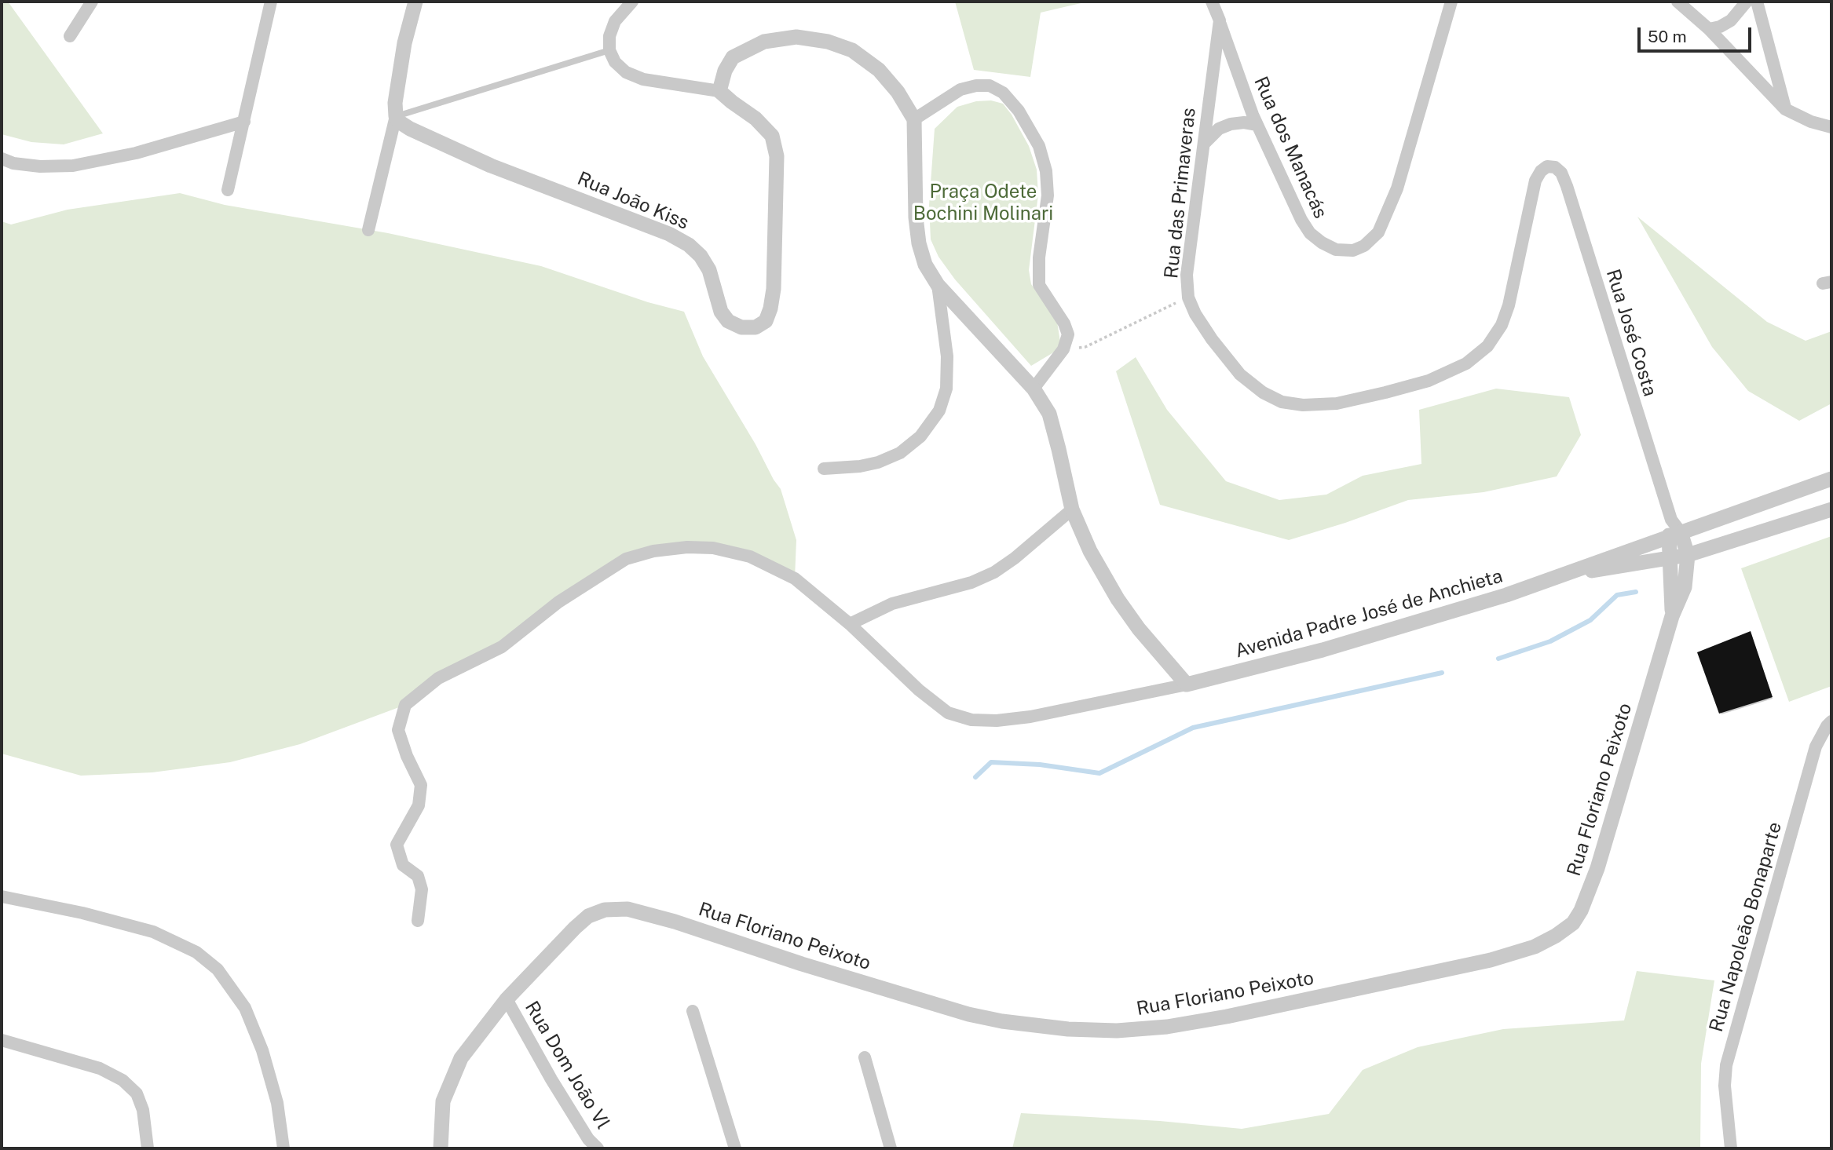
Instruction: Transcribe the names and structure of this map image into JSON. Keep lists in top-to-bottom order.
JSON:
{
  "streets": {
    "street": [
      "Rua dos Manacás",
      "Rua das Primaveras",
      "Rua João Kiss",
      "Rua José Costa",
      "Avenida Padre José de Anchieta",
      "Rua Floriano Peixoto",
      "Rua Napoleão Bonaparte",
      "Rua Dom João Vl"
    ]
  },
  "crossings": [
    ["Rua dos Manacás", "Rua das Primaveras"],
    ["Rua das Primaveras", "Rua José Costa"],
    ["Rua Floriano Peixoto", "Rua Dom João Vl"]
  ],
  "parks": ["Praça Odete Bochini Molinari"],
  "scale_bar": "50 m"
}
